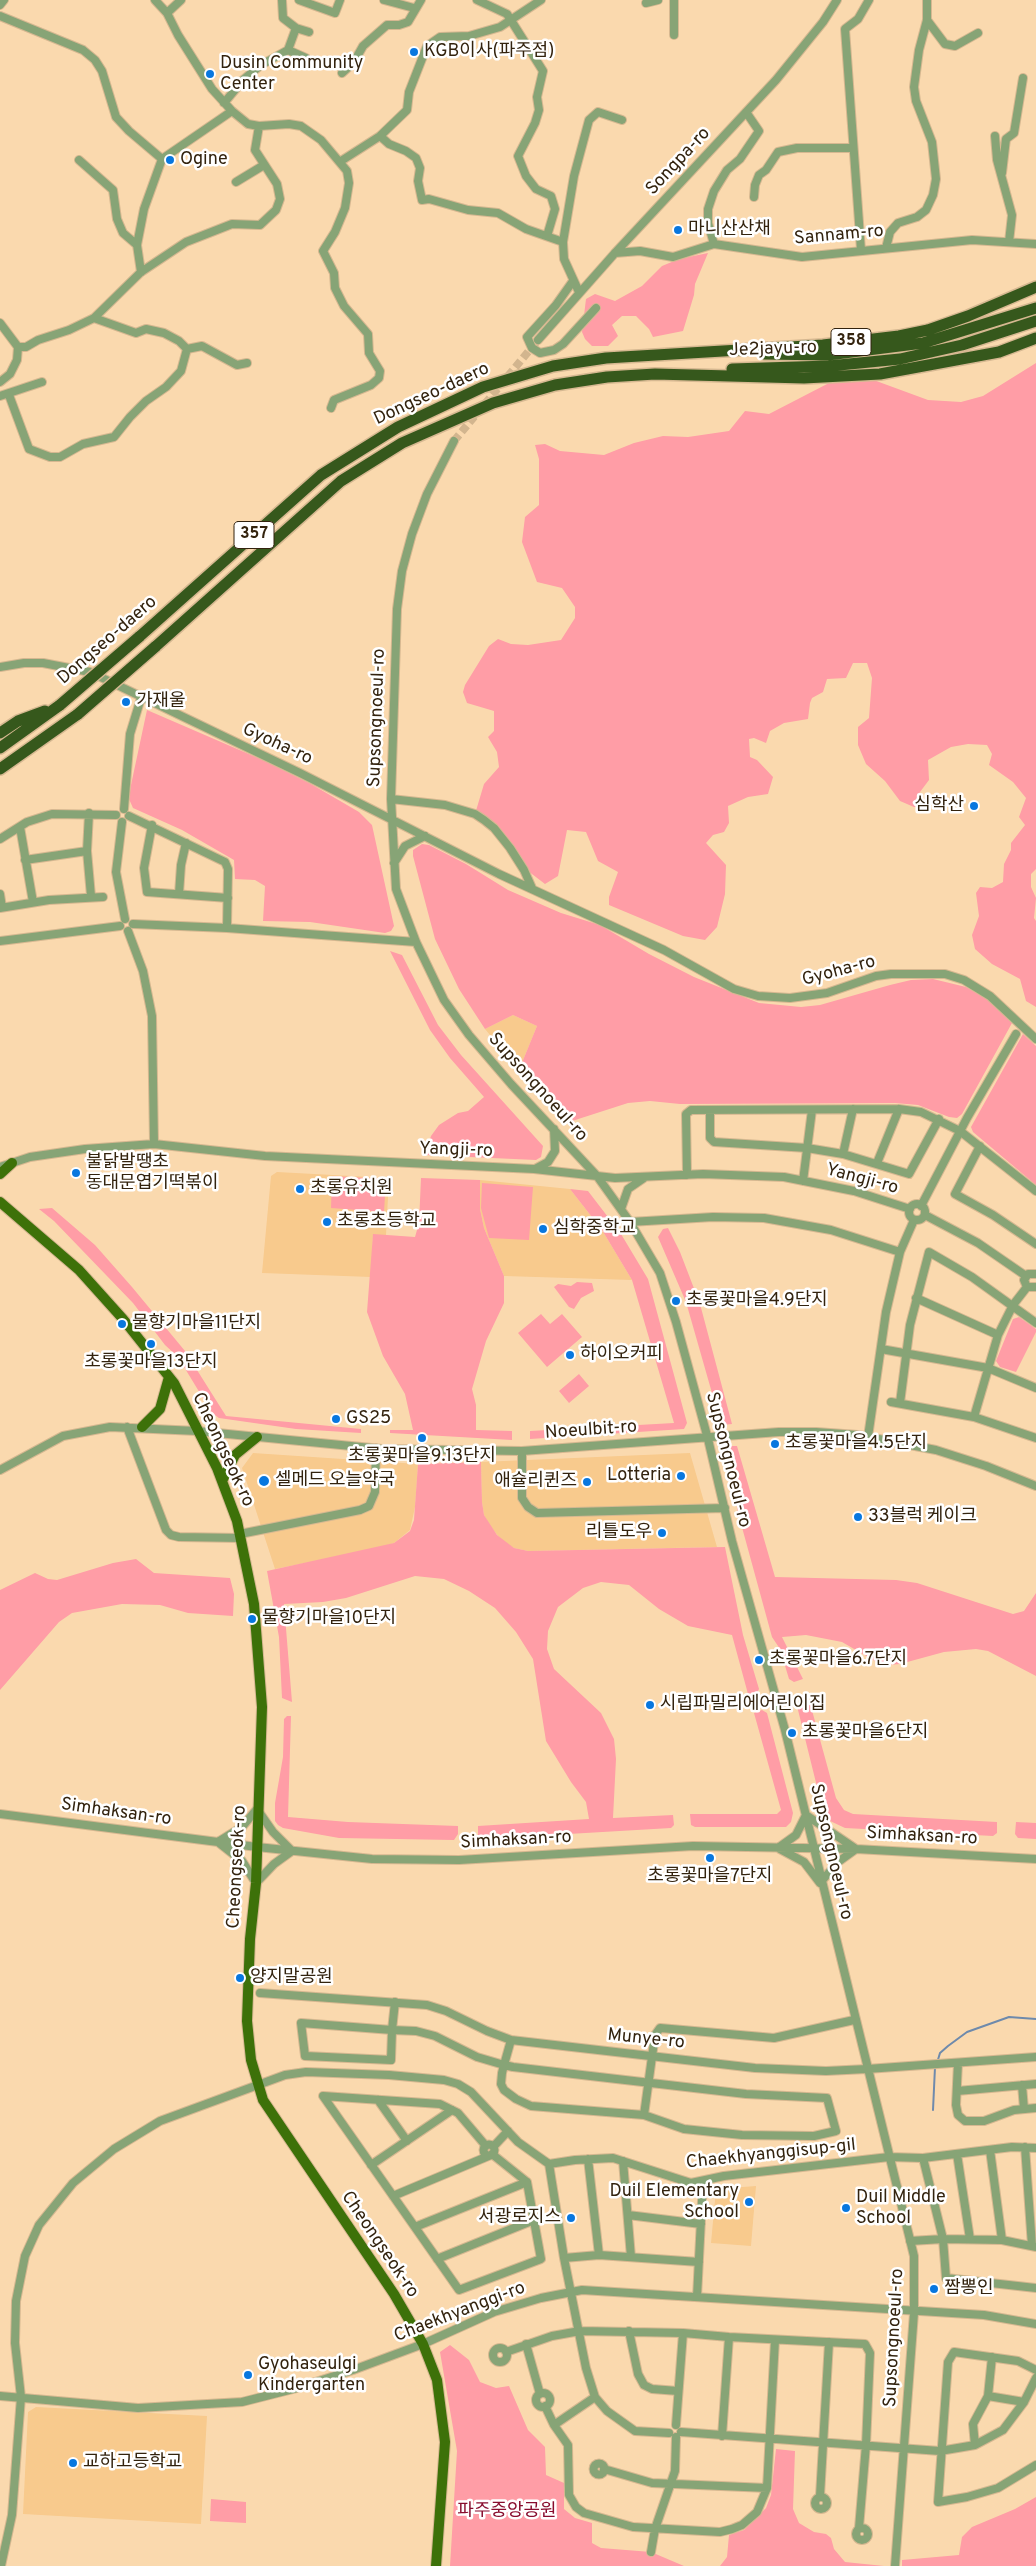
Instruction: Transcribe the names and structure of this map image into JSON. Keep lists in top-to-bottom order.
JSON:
{
  "streets": {
    "highway": [
      "358",
      "Je2jayu-ro",
      "Dongseo-daero",
      "357"
    ],
    "main road": ["Cheongseok-ro"],
    "street": [
      "Songpa-ro",
      "Sannam-ro",
      "Supsongnoeul-ro",
      "Gyoha-ro",
      "Yangji-ro",
      "Noeulbit-ro",
      "Simhaksan-ro",
      "Munye-ro",
      "Chaekhyanggisup-gil",
      "Chaekhyanggi-ro"
    ]
  },
  "crossings": [
    ["Songpa-ro", "Sannam-ro"],
    ["Je2jayu-ro", "Dongseo-daero"],
    ["Supsongnoeul-ro", "Gyoha-ro"],
    ["Supsongnoeul-ro", "Yangji-ro"],
    ["Supsongnoeul-ro", "Noeulbit-ro"],
    ["Supsongnoeul-ro", "Simhaksan-ro"],
    ["Supsongnoeul-ro", "Munye-ro"],
    ["Supsongnoeul-ro", "Chaekhyanggisup-gil"],
    ["Supsongnoeul-ro", "Chaekhyanggi-ro"],
    ["Noeulbit-ro", "Cheongseok-ro"],
    ["Cheongseok-ro", "Simhaksan-ro"],
    ["Cheongseok-ro", "Chaekhyanggi-ro"]
  ],
  "parks": ["파주중앙공원"],
  "places": [
    "KGB이사(파주점)",
    "Dusin Community Center",
    "Ogine",
    "마니산산채",
    "가재울",
    "심학산",
    "불닭발땡초 동대문엽기떡볶이",
    "초롱유치원",
    "초롱초등학교",
    "심학중학교",
    "초롱꽃마을4.9단지",
    "물향기마을11단지",
    "초롱꽃마을13단지",
    "하이오커피",
    "GS25",
    "초롱꽃마을9.13단지",
    "초롱꽃마을4.5단지",
    "Lotteria",
    "셀메드 오늘약국",
    "애슐리퀸즈",
    "33블럭 케이크",
    "리틀도우",
    "물향기마을10단지",
    "초롱꽃마을6.7단지",
    "시립파밀리에어린이집",
    "초롱꽃마을6단지",
    "초롱꽃마을7단지",
    "양지말공원",
    "Duil Elementary School",
    "Duil Middle School",
    "서광로지스",
    "짬뽕인",
    "Gyohaseulgi Kindergarten",
    "교하고등학교"
  ]
}
